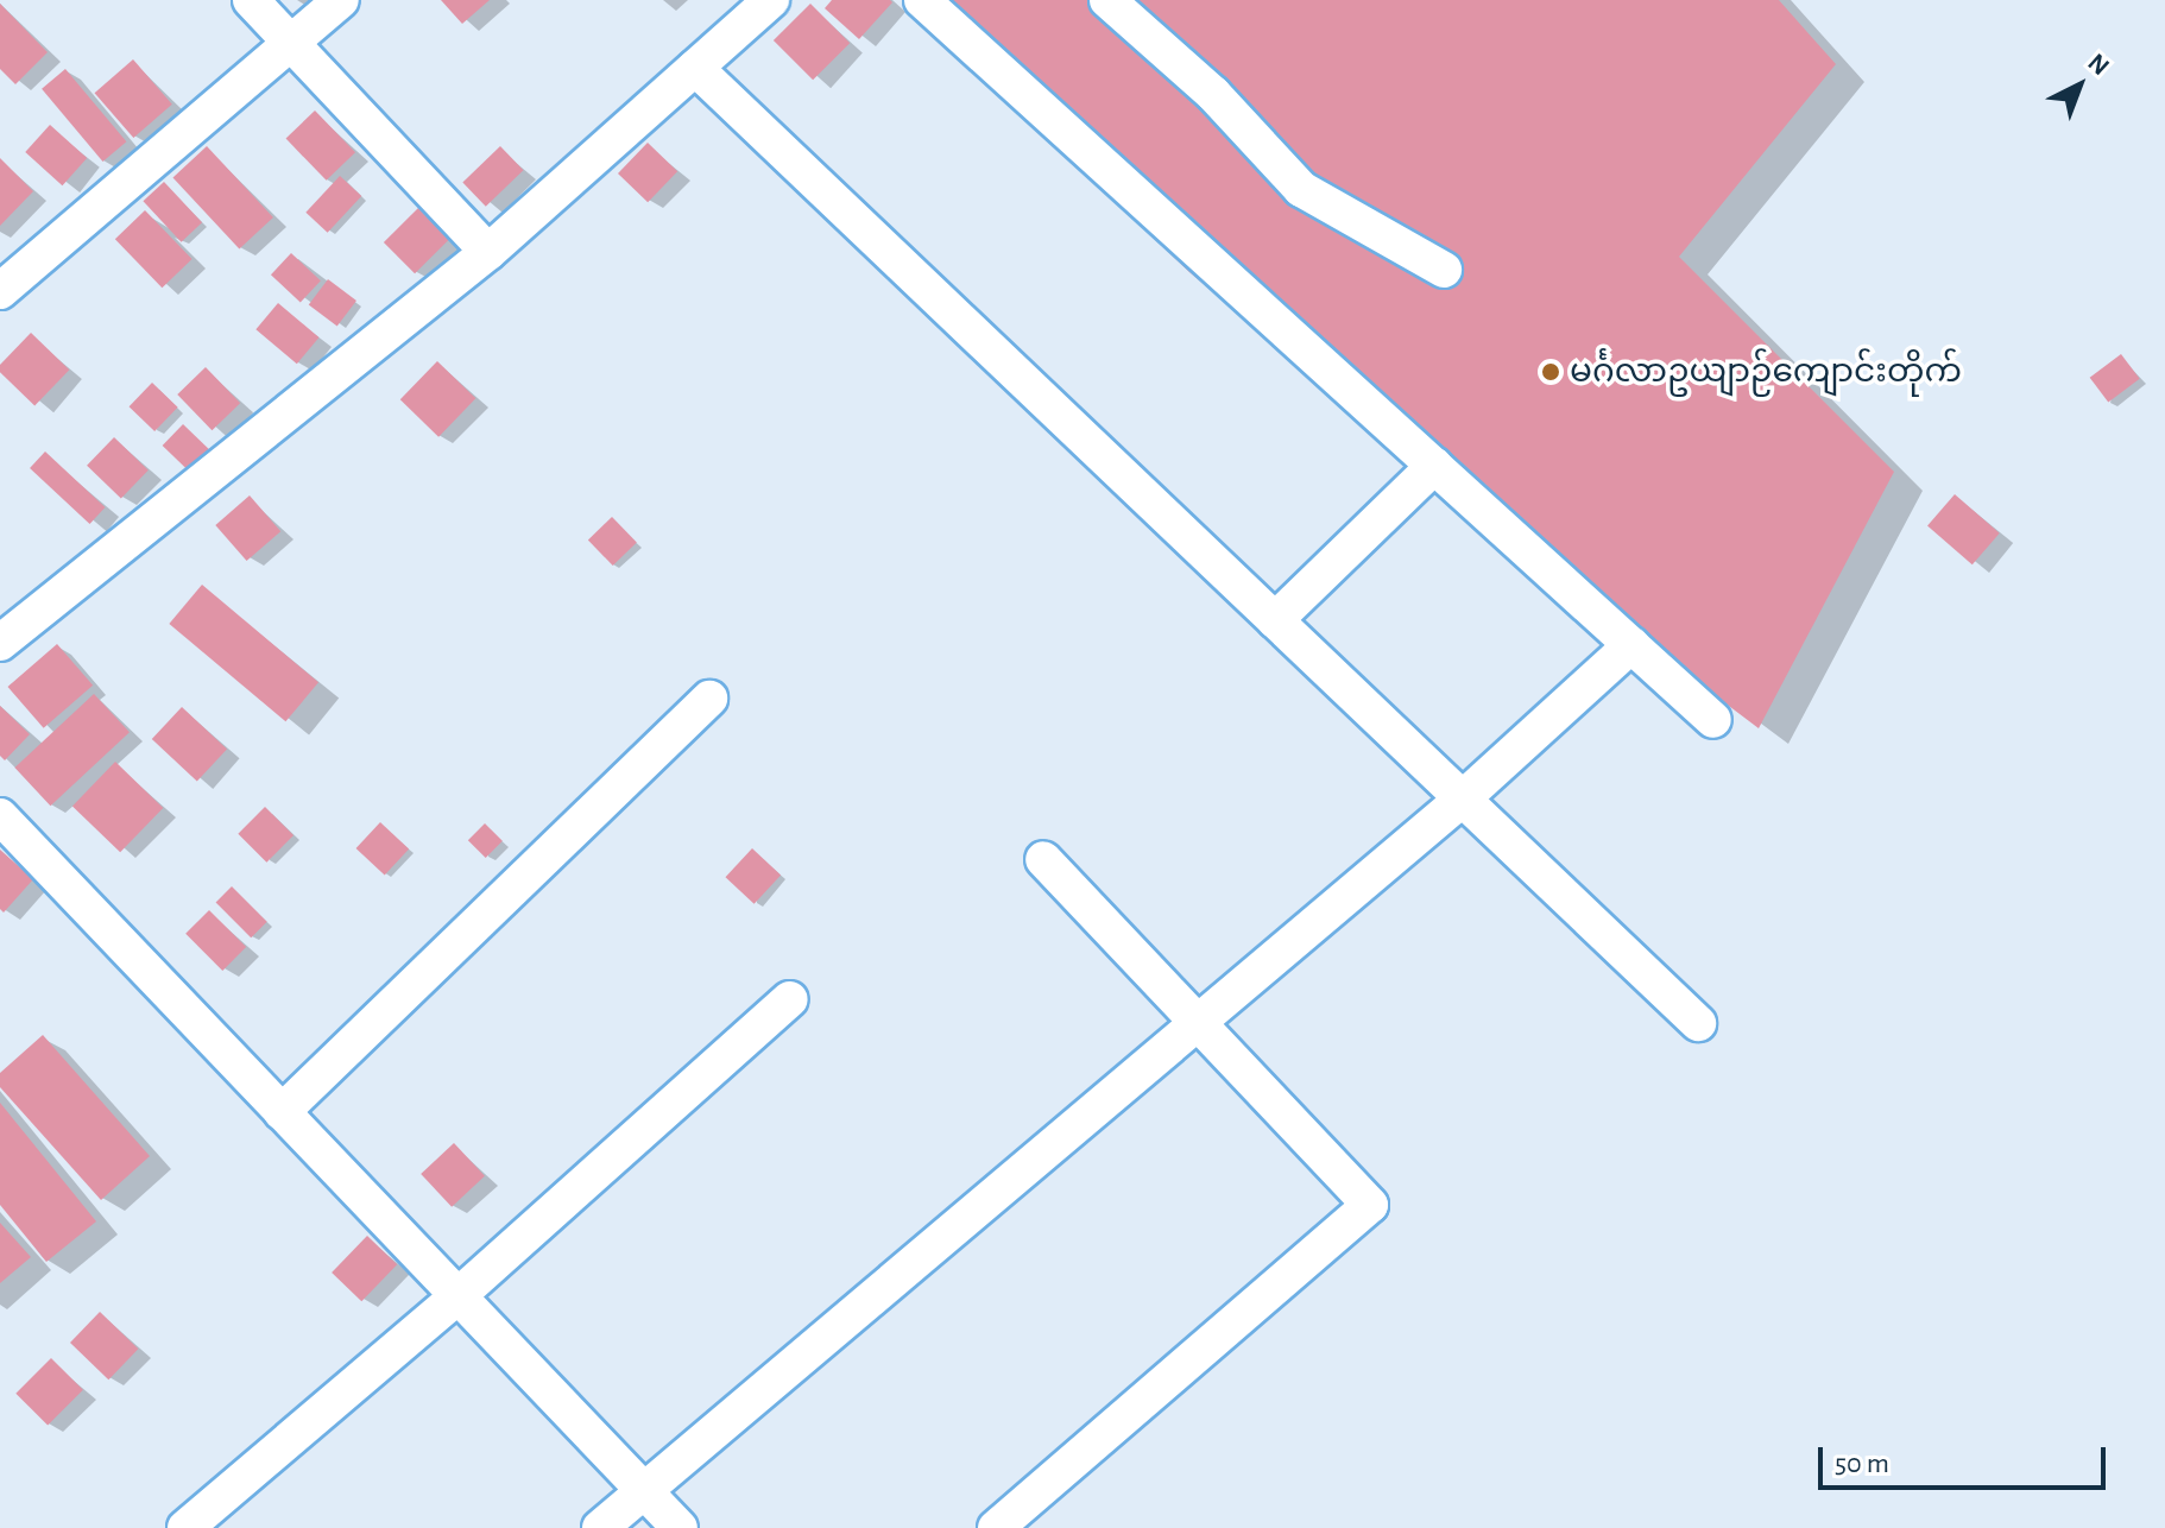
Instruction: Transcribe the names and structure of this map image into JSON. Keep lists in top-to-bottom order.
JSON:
{
  "places": ["မင်္ဂလာဥယျာဉ်ကျောင်းတိုက်"],
  "scale_bar": "50 m",
  "north": "top right"
}
